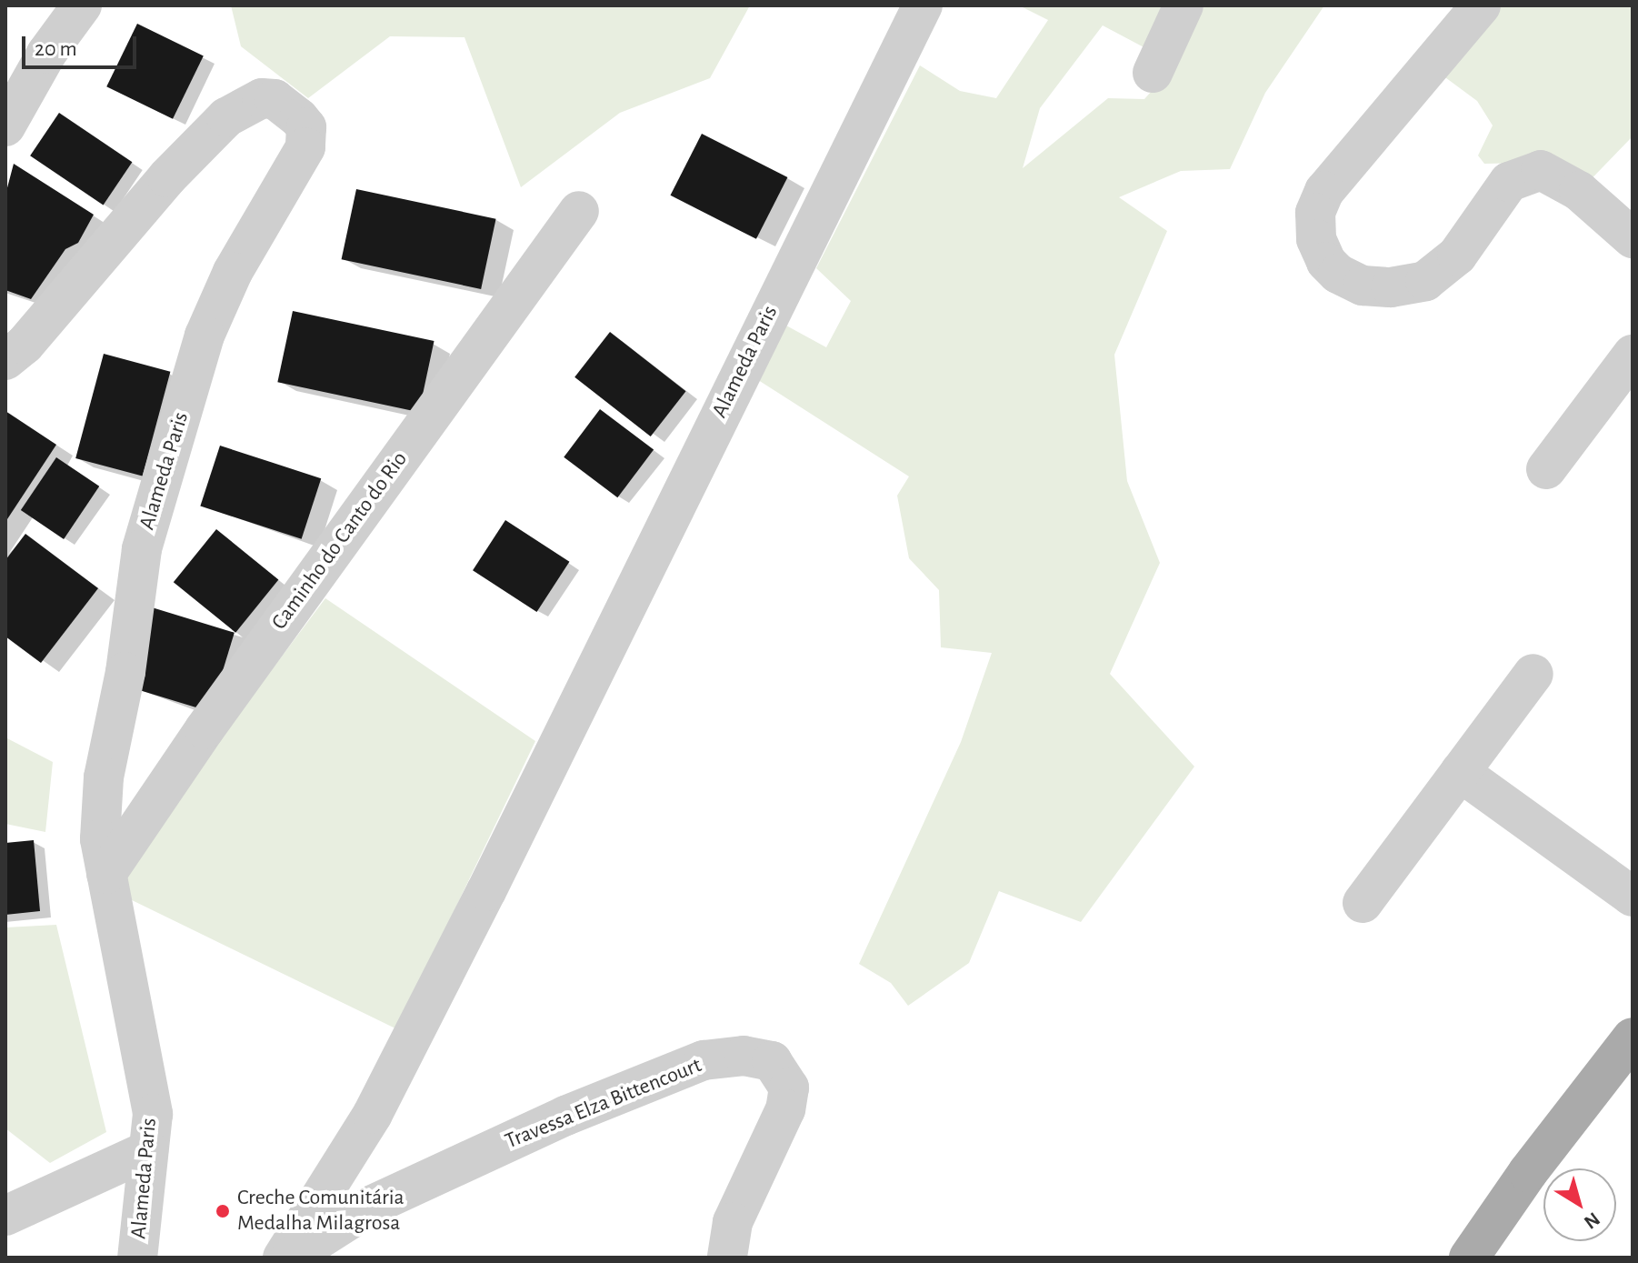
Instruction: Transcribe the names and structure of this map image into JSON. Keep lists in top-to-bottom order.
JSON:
{
  "streets": {
    "street": ["Alameda Paris", "Caminho do Canto do Rio", "Travessa Elza Bittencourt"]
  },
  "crossings": [
    ["Alameda Paris", "Caminho do Canto do Rio"]
  ],
  "places": ["Creche Comunitária Medalha Milagrosa"],
  "scale_bar": "20 m",
  "north": "bottom right"
}
